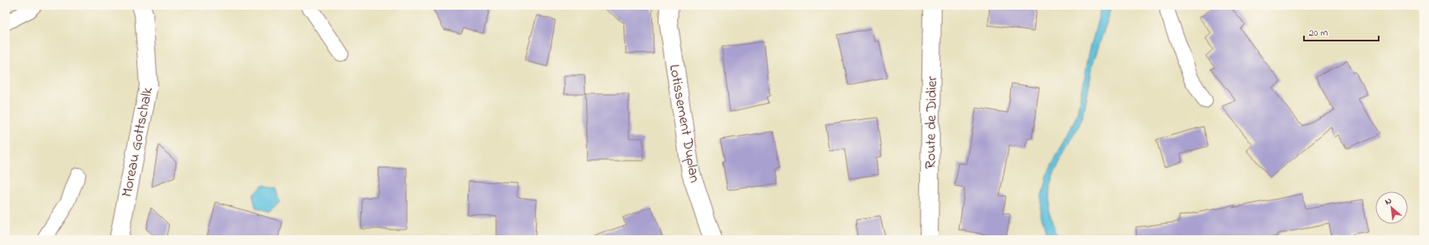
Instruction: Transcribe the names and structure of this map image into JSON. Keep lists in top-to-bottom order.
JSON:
{
  "streets": {
    "street": ["Route de Didier", "Lotissement Duplan", "Moreau Gottschalk"]
  },
  "scale_bar": "20 m",
  "north": "top left"
}
